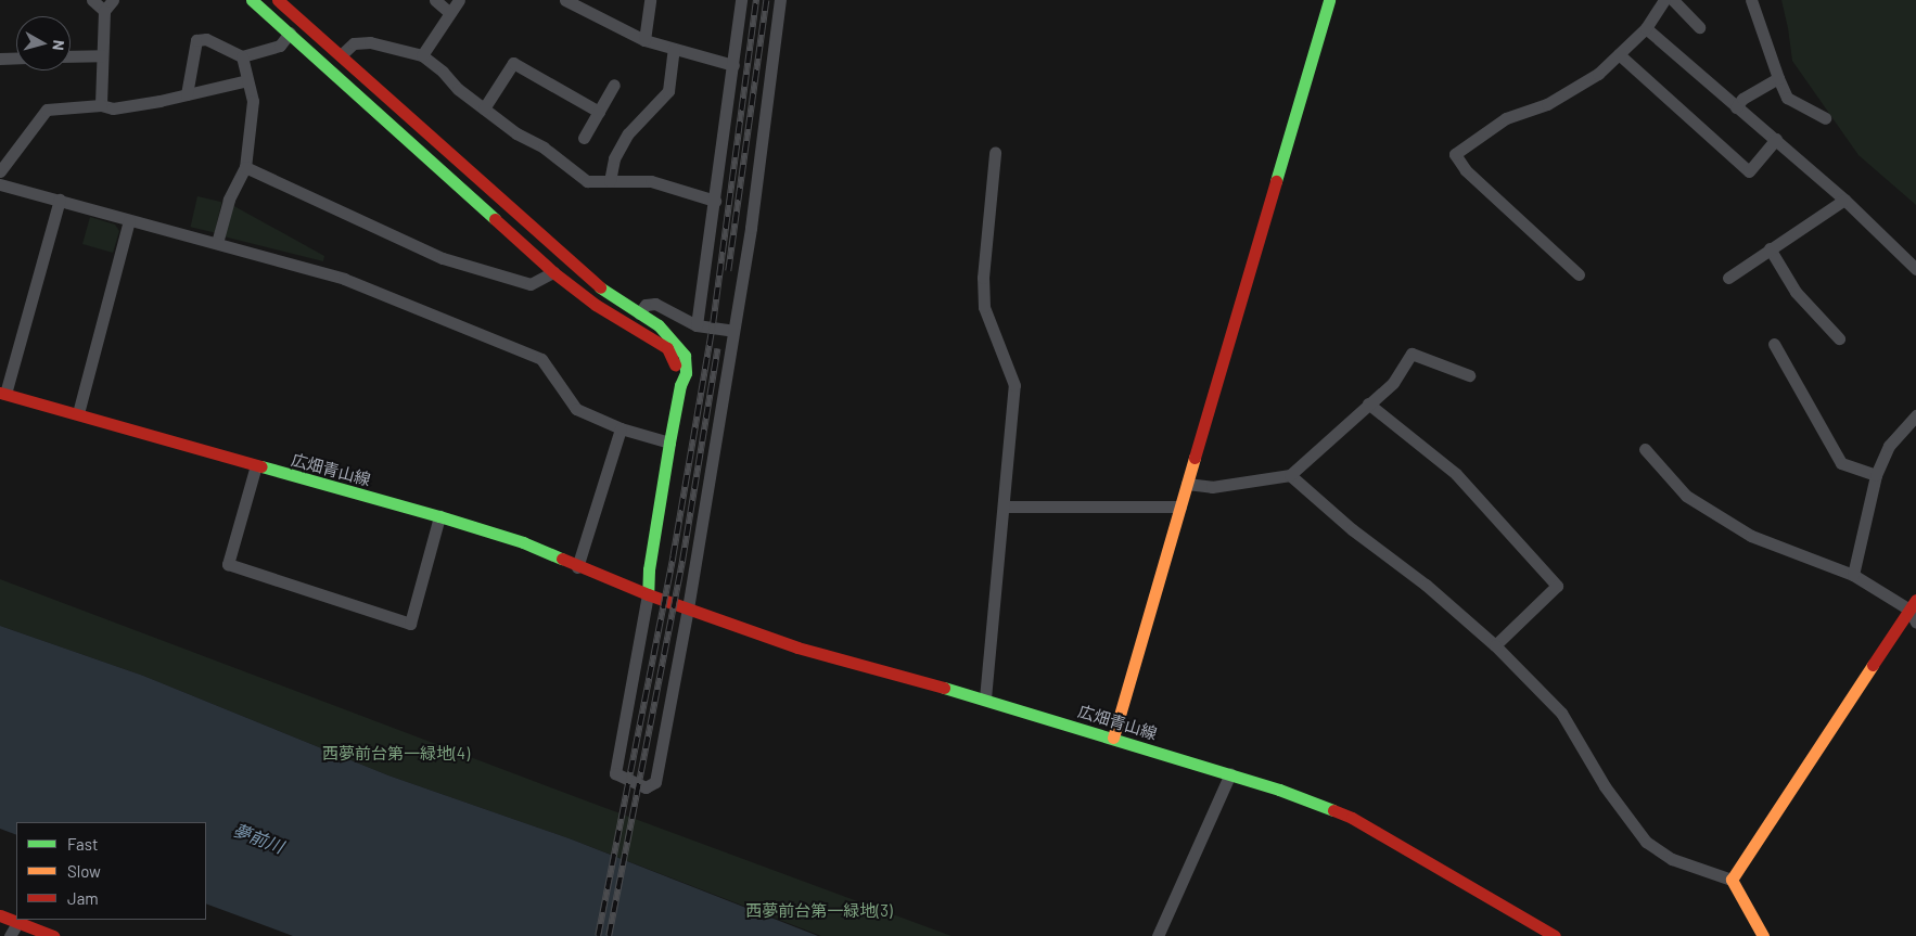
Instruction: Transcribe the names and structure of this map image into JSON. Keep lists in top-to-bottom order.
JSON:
{
  "streets": {
    "main road": ["広畑青山線"]
  },
  "water": ["夢前川"],
  "parks": ["西夢前台第一緑地(4)", "西夢前台第一緑地(3)"],
  "legend": ["Fast", "Slow", "Jam"],
  "north": "right"
}
